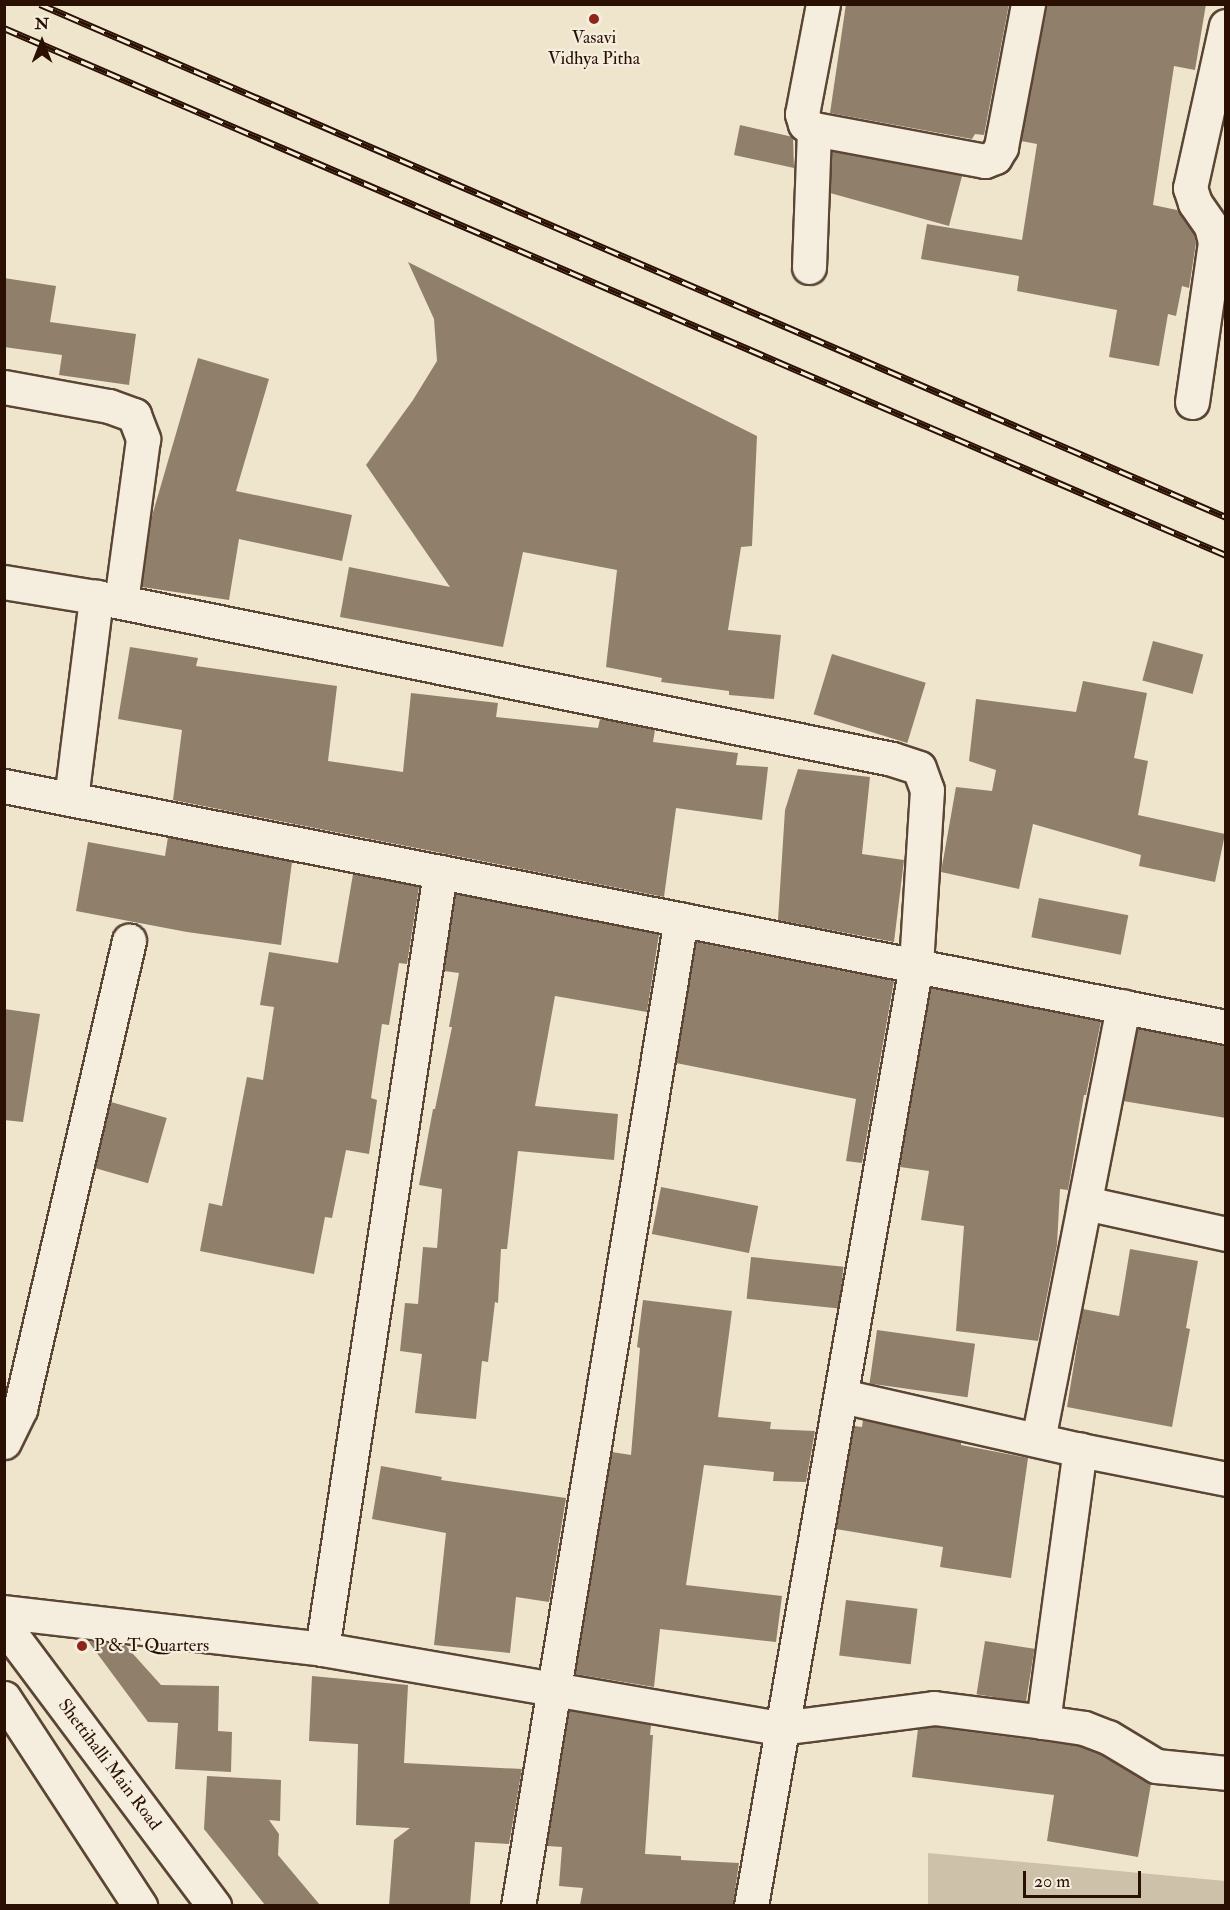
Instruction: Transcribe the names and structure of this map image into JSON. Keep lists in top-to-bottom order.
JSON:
{
  "streets": {
    "street": ["Shettihalli Main Road"]
  },
  "places": ["Vasavi Vidhya Pitha", "P & T Quarters"],
  "scale_bar": "20 m",
  "north": "top"
}
